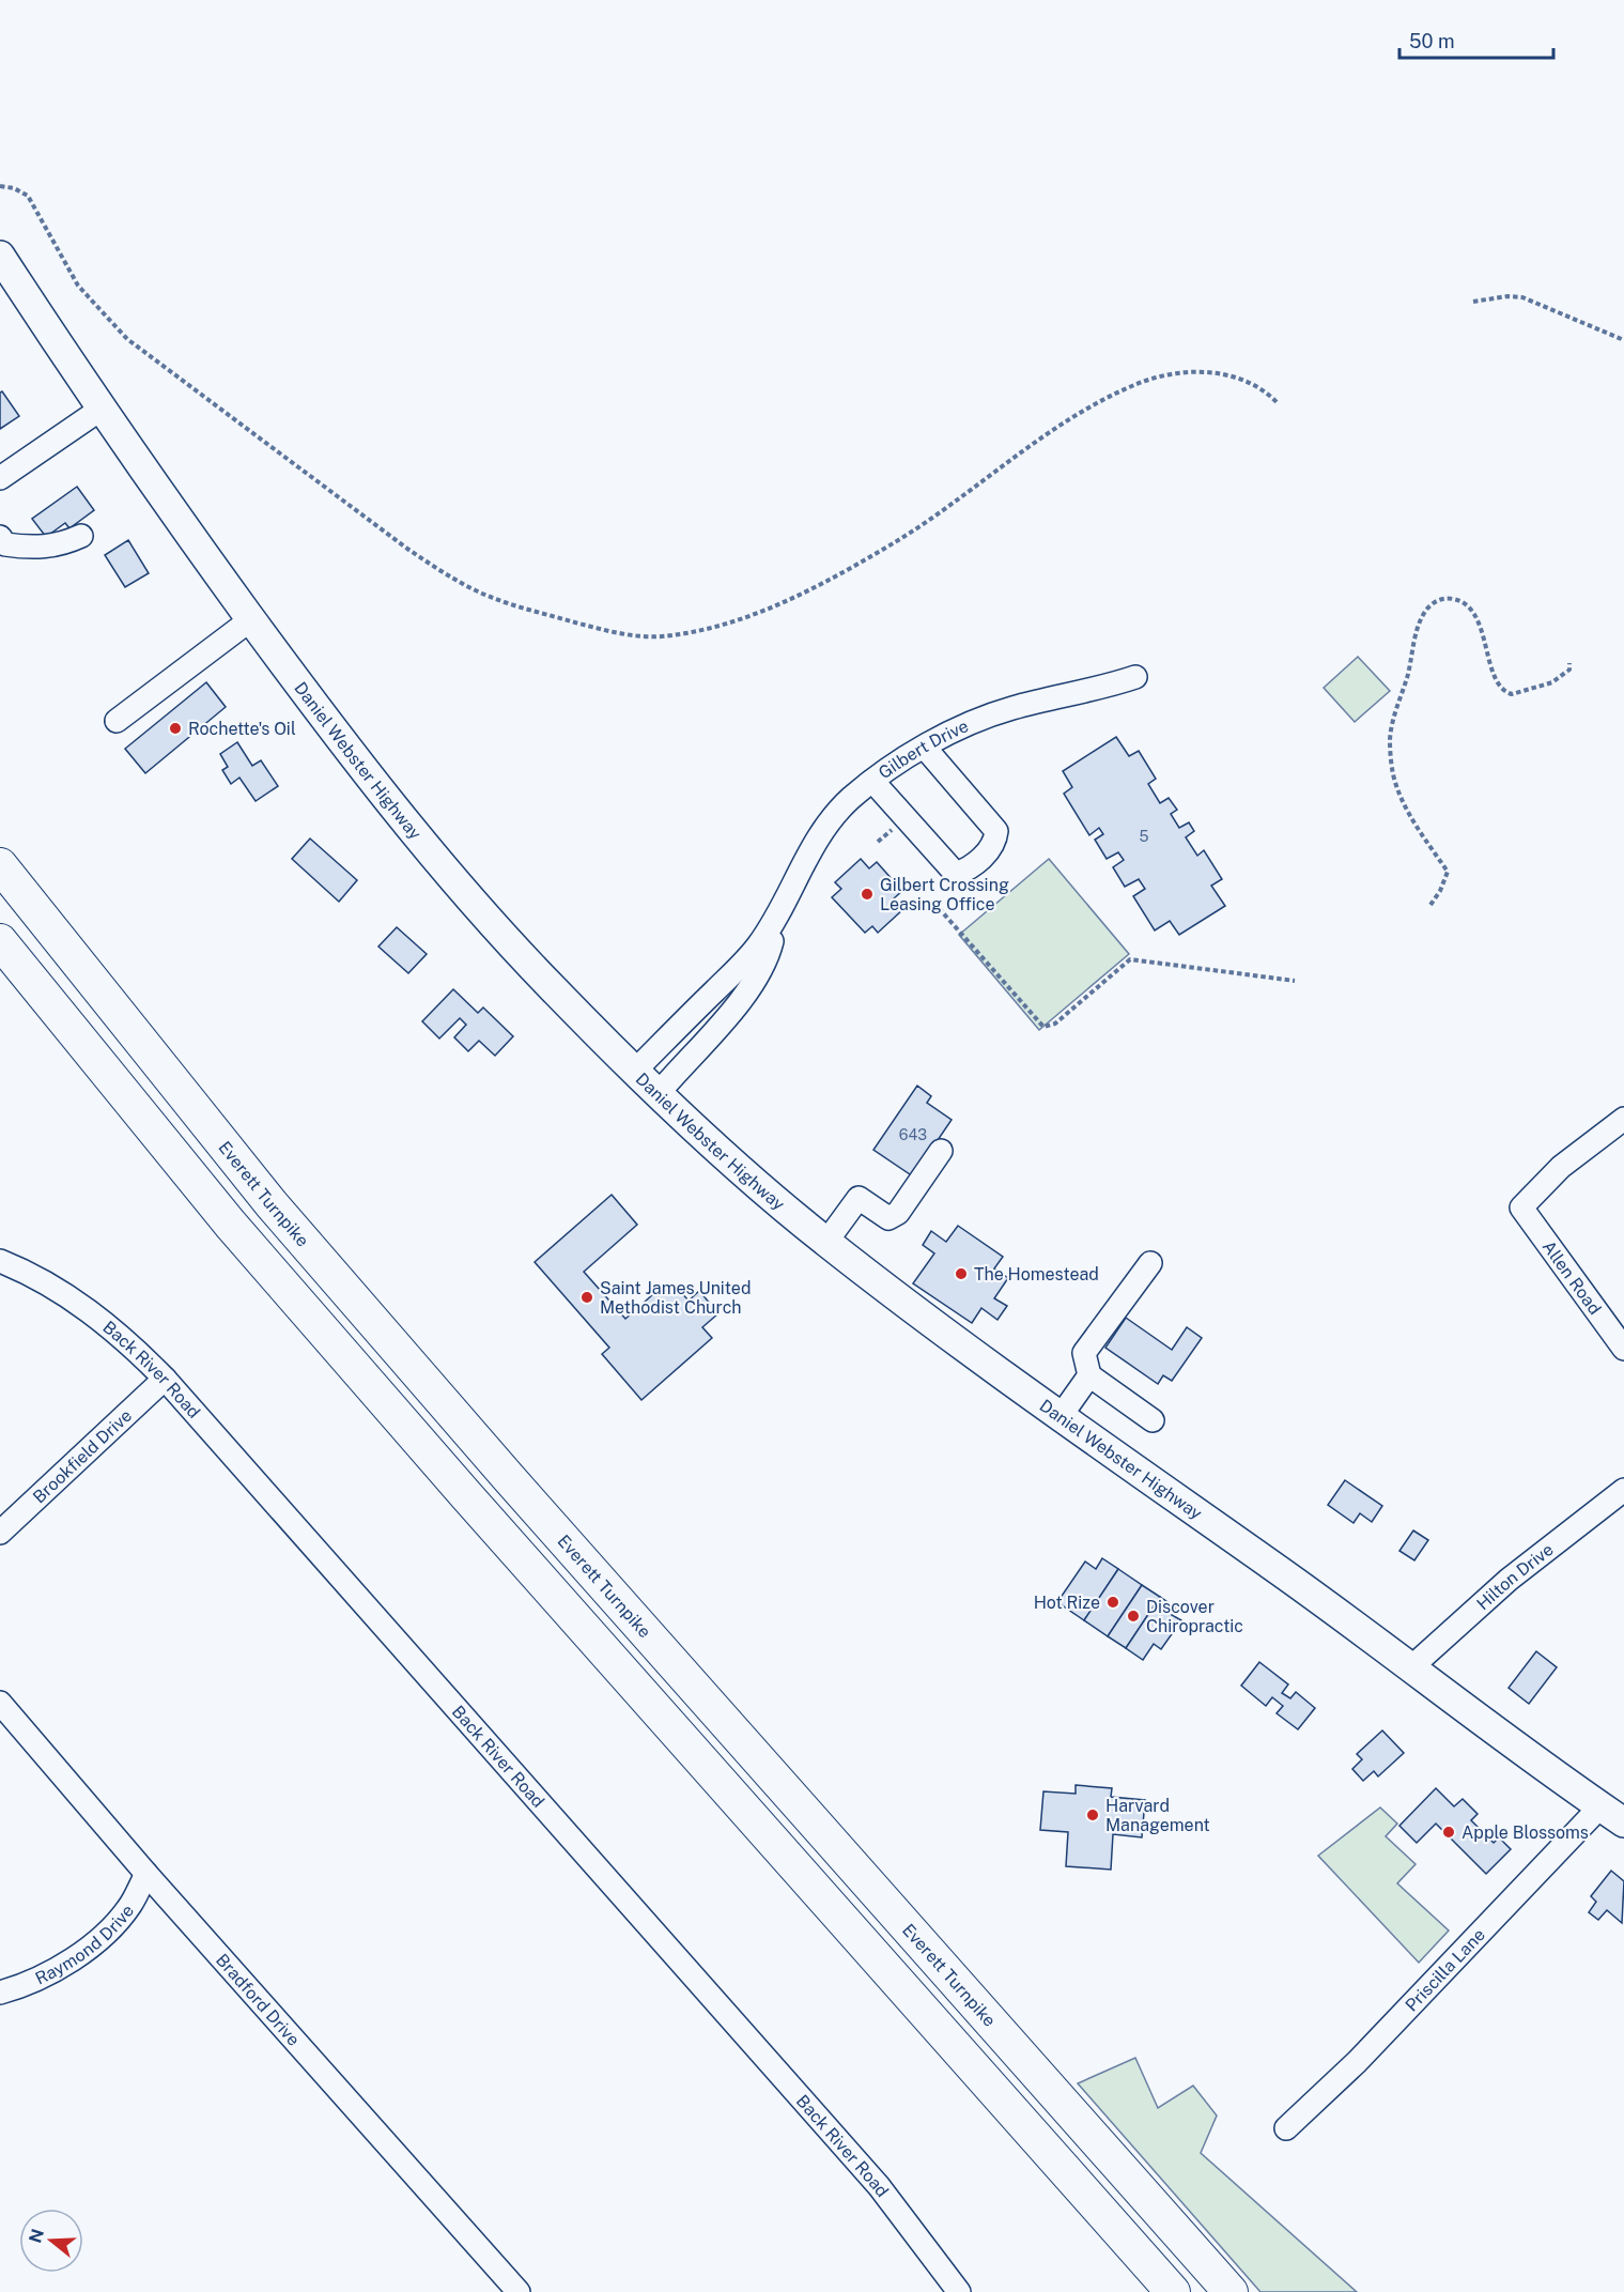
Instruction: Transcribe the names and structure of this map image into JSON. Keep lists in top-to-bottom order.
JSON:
{
  "streets": {
    "highway": ["Everett Turnpike"],
    "main road": ["Daniel Webster Highway"],
    "street": [
      "Gilbert Drive",
      "Allen Road",
      "Back River Road",
      "Brookfield Drive",
      "Hilton Drive",
      "Raymond Drive",
      "Priscilla Lane",
      "Bradford Drive"
    ]
  },
  "crossings": [
    ["Gilbert Drive", "Daniel Webster Highway"],
    ["Daniel Webster Highway", "Hilton Drive"],
    ["Daniel Webster Highway", "Priscilla Lane"],
    ["Back River Road", "Brookfield Drive"],
    ["Raymond Drive", "Bradford Drive"]
  ],
  "places": [
    "Rochette's Oil",
    "Gilbert Crossing Leasing Office",
    "The Homestead",
    "Saint James United Methodist Church",
    "Hot Rize",
    "Discover Chiropractic",
    "Harvard Management",
    "Apple Blossoms"
  ],
  "house_numbers": ["5", "643"],
  "scale_bar": "50 m",
  "north": "left"
}
